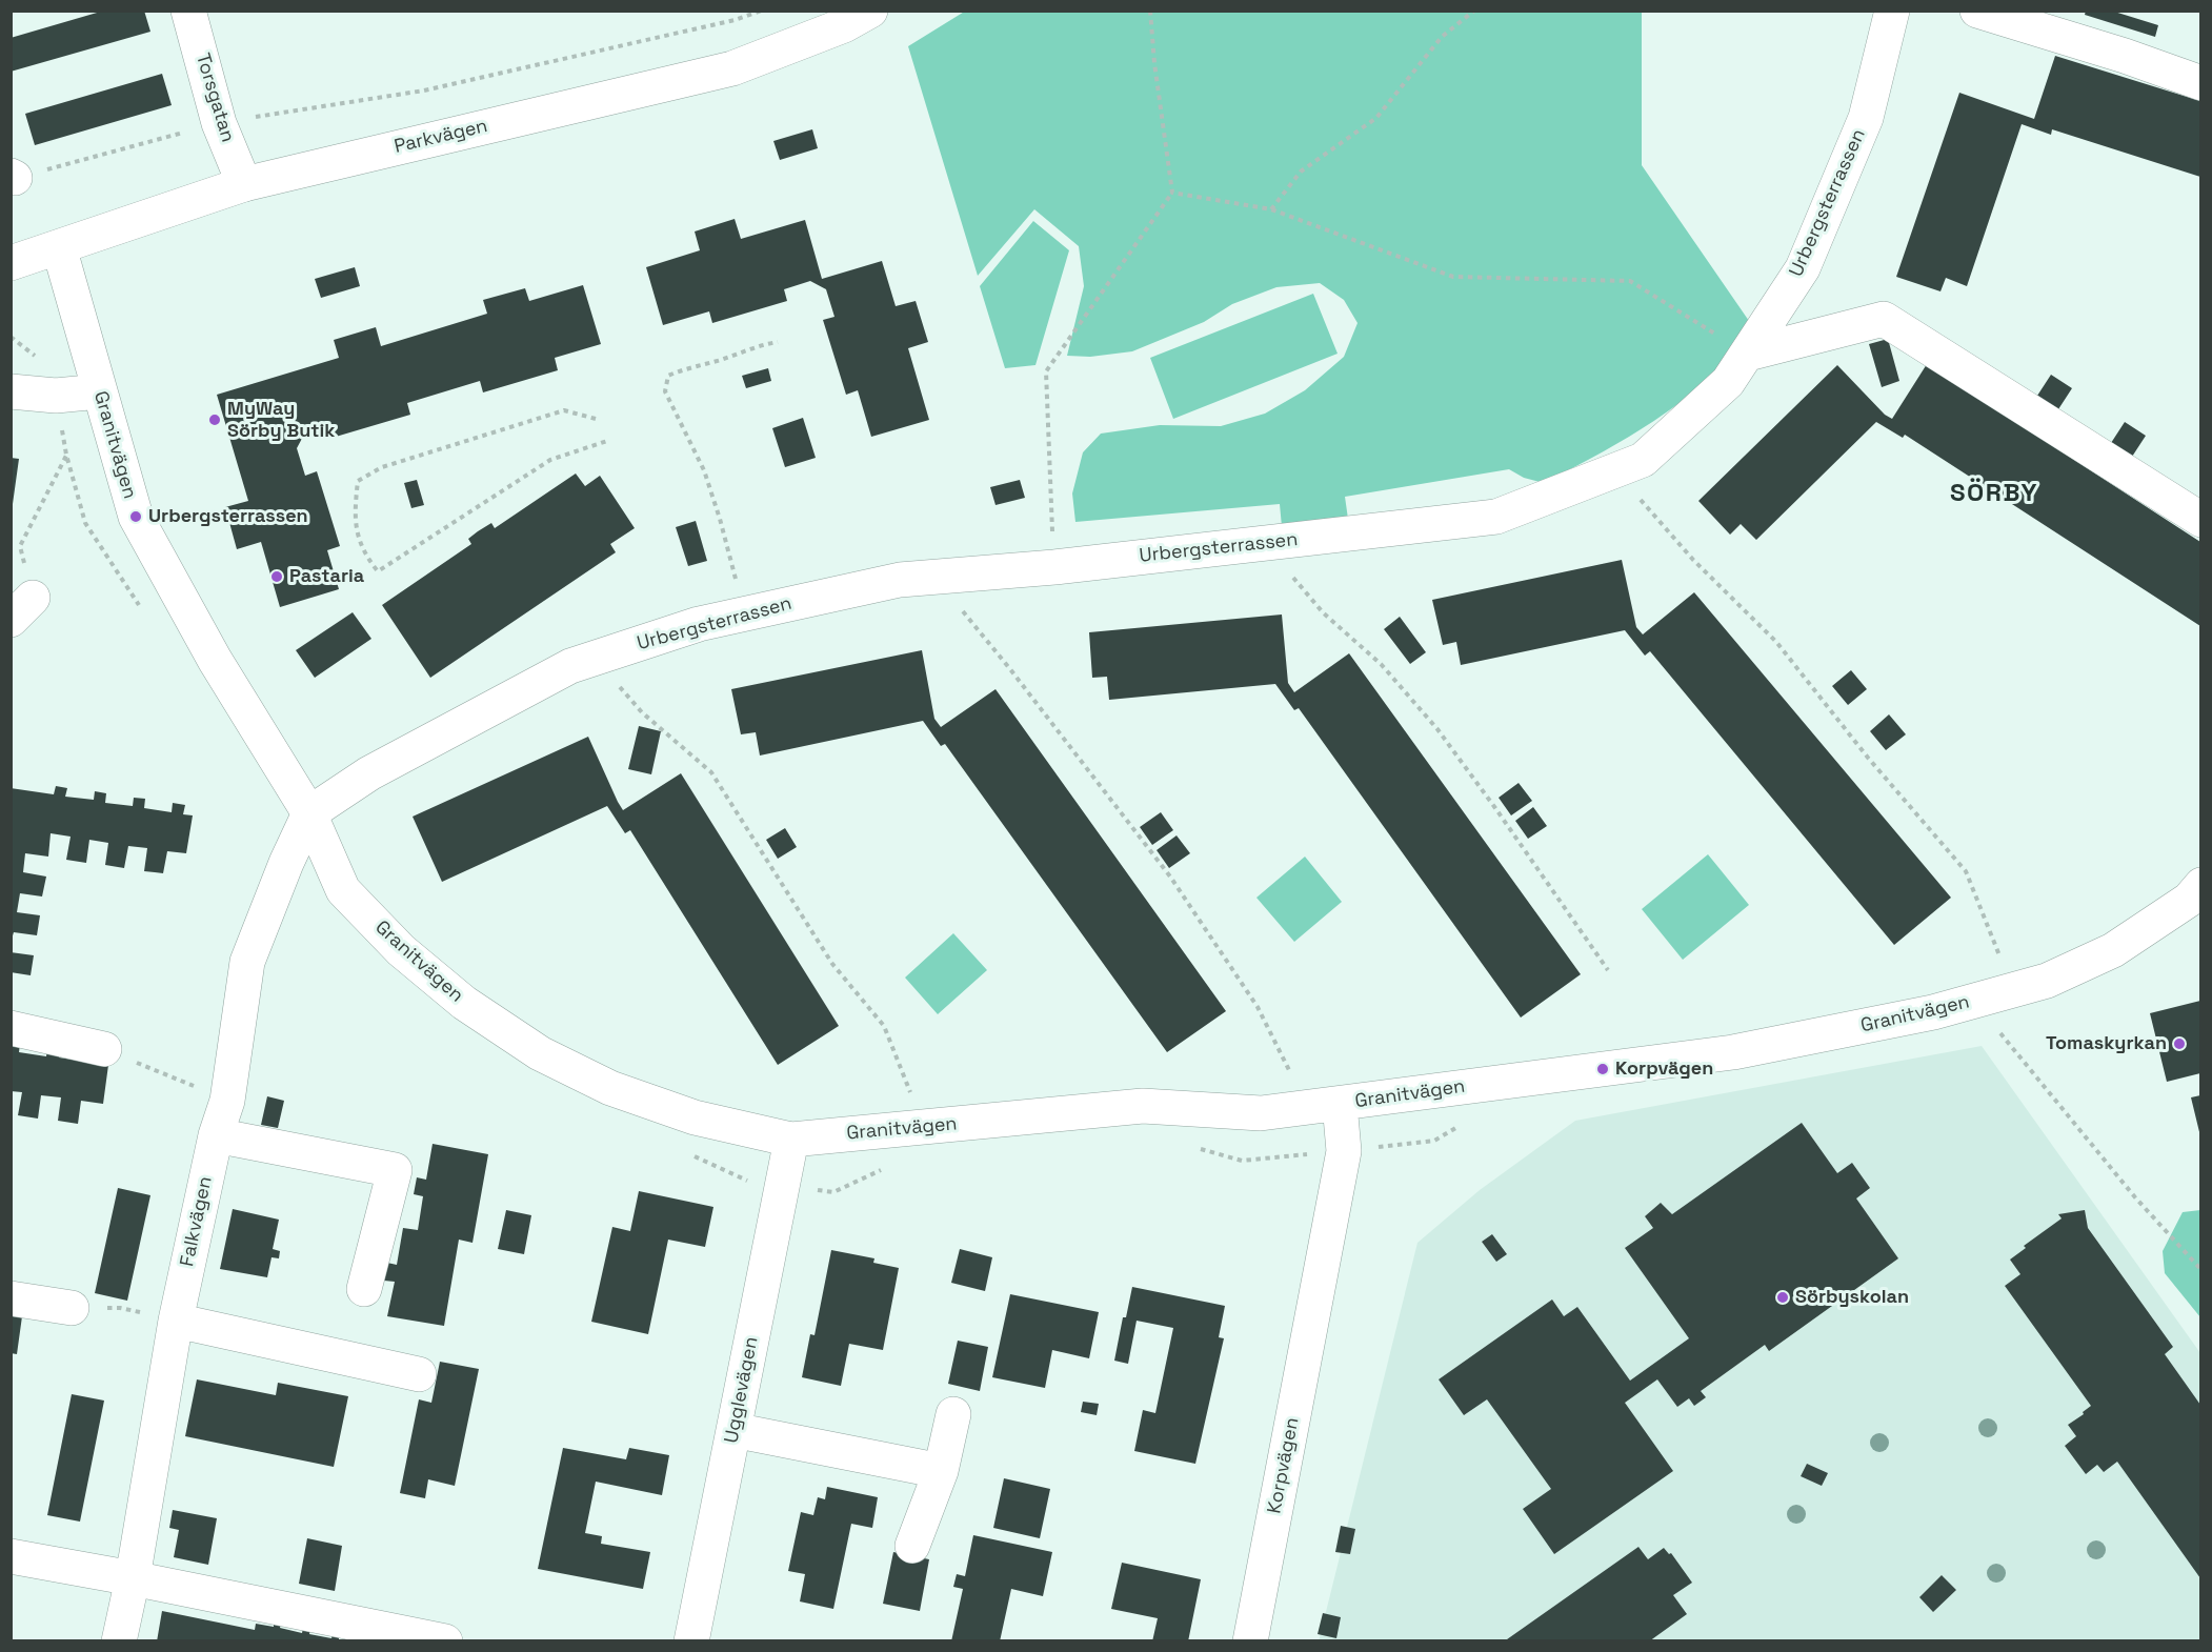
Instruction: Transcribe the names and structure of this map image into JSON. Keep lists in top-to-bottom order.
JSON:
{
  "streets": {
    "street": [
      "Torsgatan",
      "Parkvägen",
      "Urbergsterrassen",
      "Granitvägen",
      "Falkvägen",
      "Ugglevägen",
      "Korpvägen"
    ]
  },
  "crossings": [
    ["Torsgatan", "Parkvägen"],
    ["Parkvägen", "Granitvägen"],
    ["Urbergsterrassen", "Granitvägen"],
    ["Urbergsterrassen", "Falkvägen"],
    ["Granitvägen", "Falkvägen"],
    ["Granitvägen", "Ugglevägen"],
    ["Granitvägen", "Korpvägen"]
  ],
  "districts": ["SÖRBY"],
  "places": [
    "MyWay Sörby Butik",
    "Urbergsterrassen",
    "Pastaria",
    "Tomaskyrkan",
    "Korpvägen",
    "Sörbyskolan"
  ]
}
